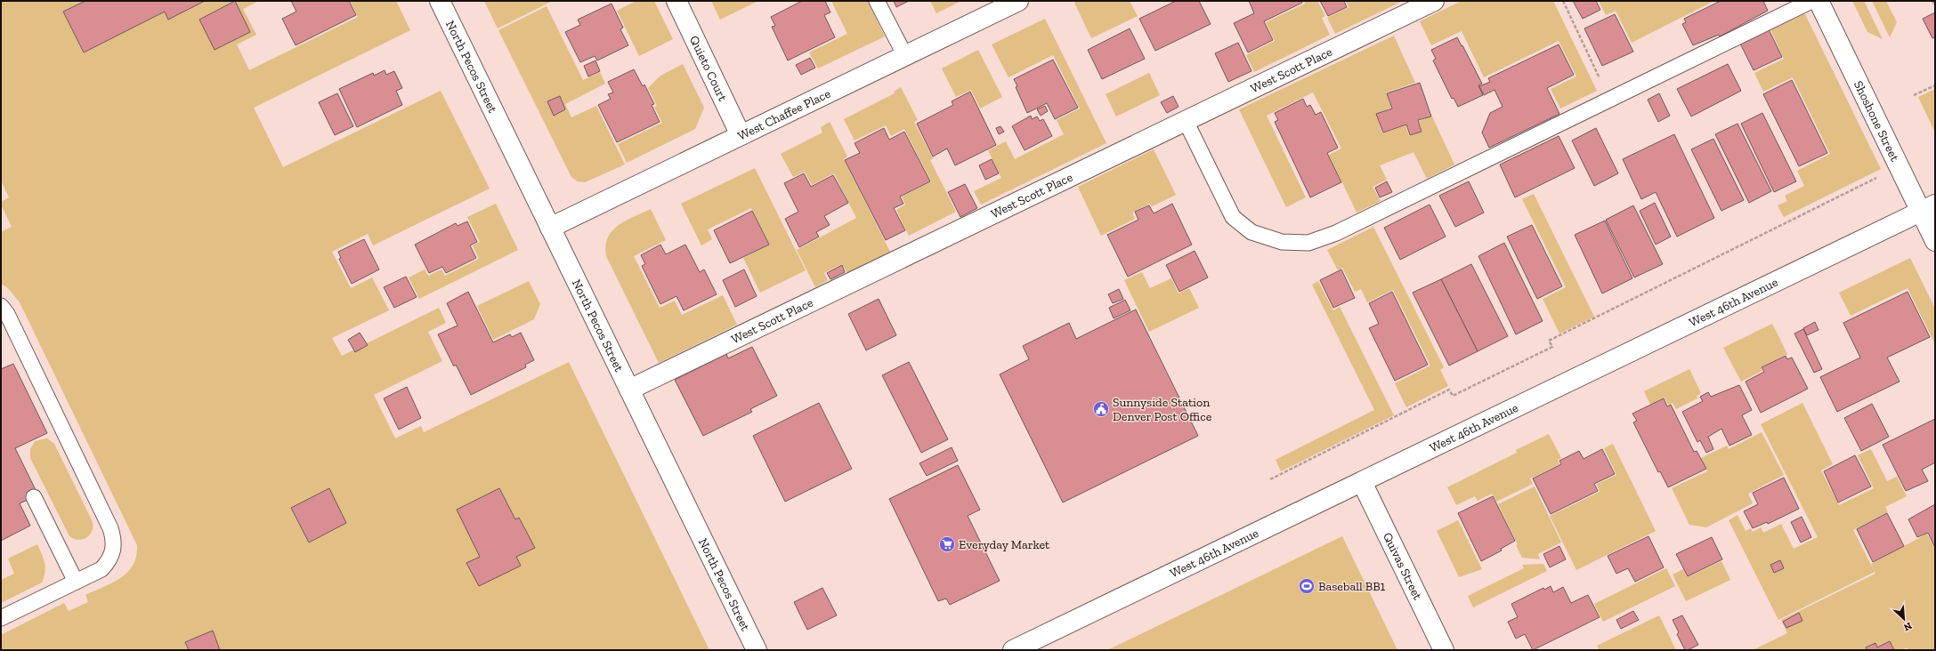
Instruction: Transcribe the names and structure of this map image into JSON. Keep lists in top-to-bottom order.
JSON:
{
  "streets": {
    "street": [
      "North Pecos Street",
      "Quieto Court",
      "West Scott Place",
      "West Chaffee Place",
      "Shoshone Street",
      "West 46th Avenue",
      "Quivas Street"
    ]
  },
  "crossings": [
    ["North Pecos Street", "West Scott Place"],
    ["North Pecos Street", "West Chaffee Place"],
    ["Quieto Court", "West Chaffee Place"],
    ["Shoshone Street", "West 46th Avenue"],
    ["West 46th Avenue", "Quivas Street"]
  ],
  "places": {
    "public building": ["Sunnyside Station Denver Post Office"],
    "supermarket": ["Everyday Market"],
    "sports": ["Baseball BB1"]
  },
  "north": "bottom right"
}
